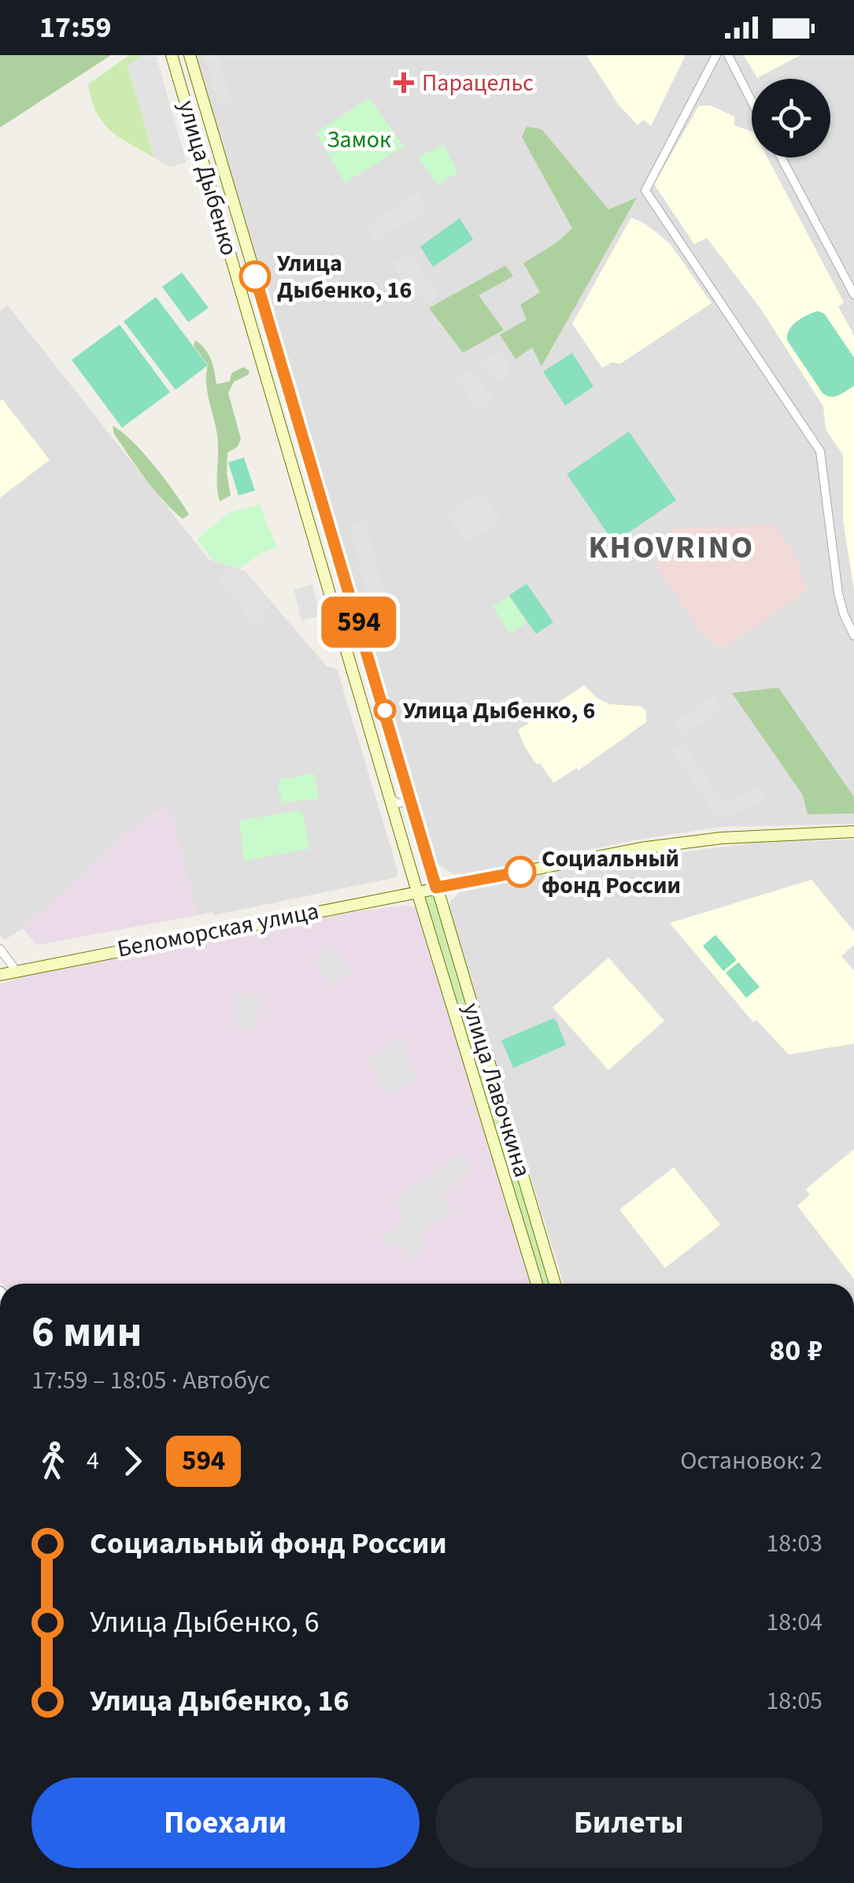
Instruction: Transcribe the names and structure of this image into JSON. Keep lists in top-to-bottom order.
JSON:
{
  "streets": {
    "main road": ["улица Дыбенко", "Беломорская улица", "улица Лавочкина"]
  },
  "crossings": [
    ["улица Дыбенко", "Беломорская улица"],
    ["улица Дыбенко", "улица Лавочкина"],
    ["Беломорская улица", "улица Лавочкина"]
  ],
  "districts": ["KHOVRINO"],
  "parks": ["Замок"],
  "places": {
    "health": ["Парацельс"],
    "other": ["Улица Дыбенко, 16", "Улица Дыбенко, 6", "Социальный фонд России"]
  },
  "lines": ["bus line 594"],
  "page": {
    "status": "17:59",
    "on_map": "594",
    "heading": ["6 мин", "17:59 – 18:05 · Автобус", "80 ₽"],
    "legs": ["4", "594", "Остановок: 2"],
    "list": [
      {
        "name": "Социальный фонд России",
        "value": "18:03"
      },
      {
        "name": "Улица Дыбенко, 6",
        "value": "18:04"
      },
      {
        "name": "Улица Дыбенко, 16",
        "value": "18:05"
      }
    ],
    "buttons": ["Поехали", "Билеты"]
  }
}
